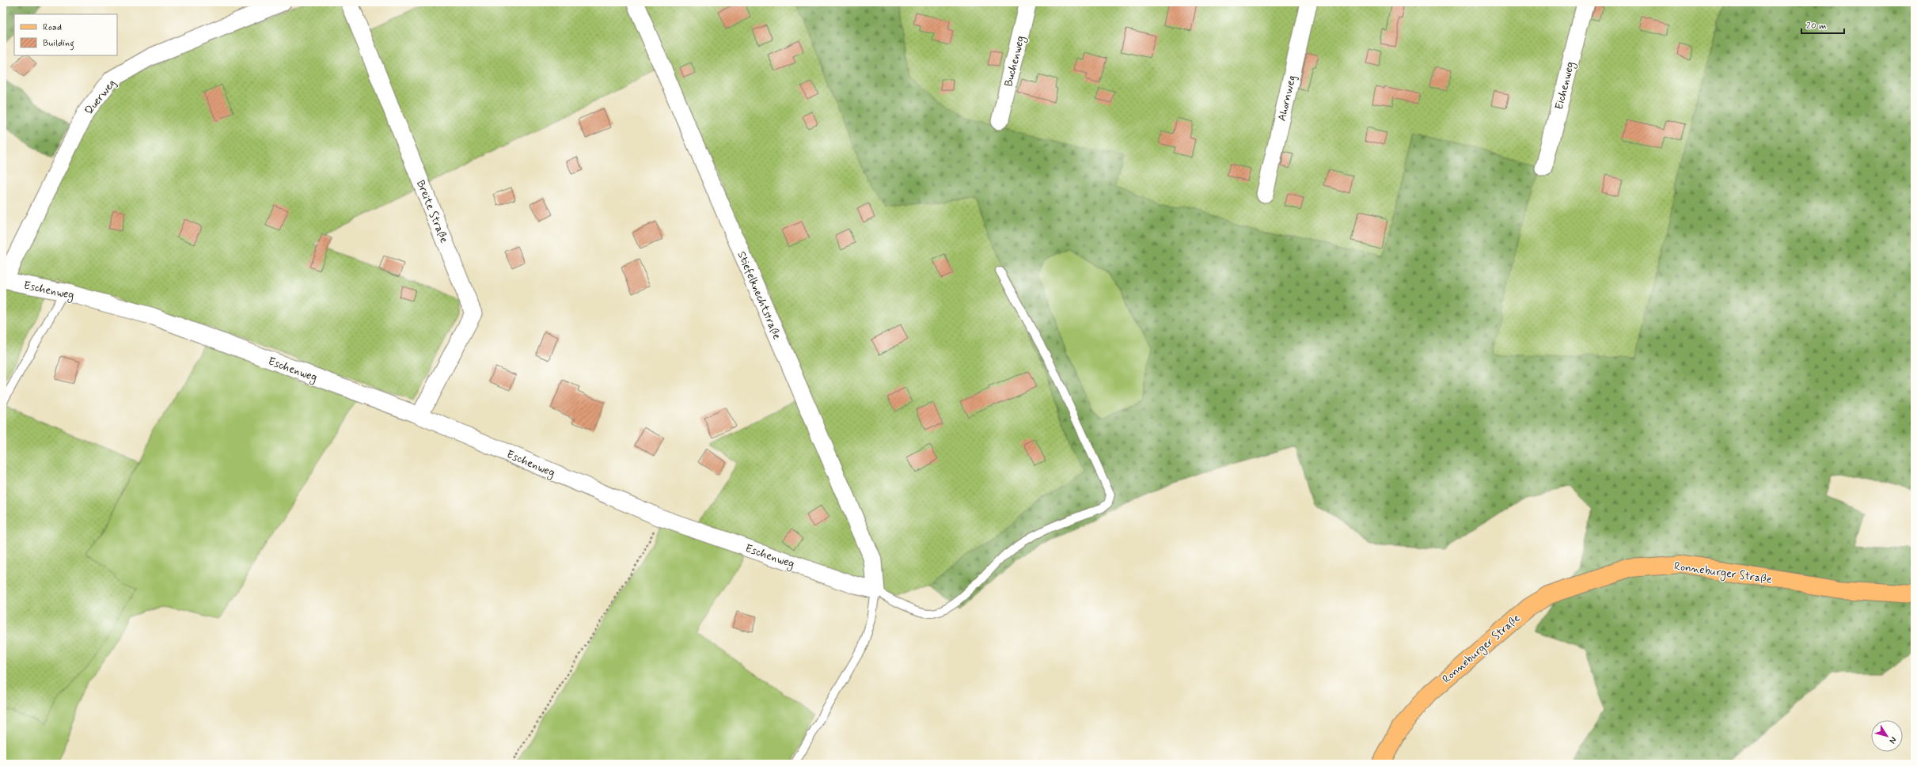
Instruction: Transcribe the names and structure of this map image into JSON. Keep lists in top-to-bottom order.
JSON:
{
  "streets": {
    "main road": ["Ronneburger Straße"],
    "street": [
      "Buchenweg",
      "Eichenweg",
      "Querweg",
      "Ahornweg",
      "Breite Straße",
      "Eschenweg",
      "Stiefelknechtstraße"
    ]
  },
  "crossings": [
    ["Querweg", "Eschenweg"],
    ["Breite Straße", "Eschenweg"],
    ["Eschenweg", "Stiefelknechtstraße"]
  ],
  "legend": ["Road", "Building"],
  "scale_bar": "20 m",
  "north": "bottom right"
}
